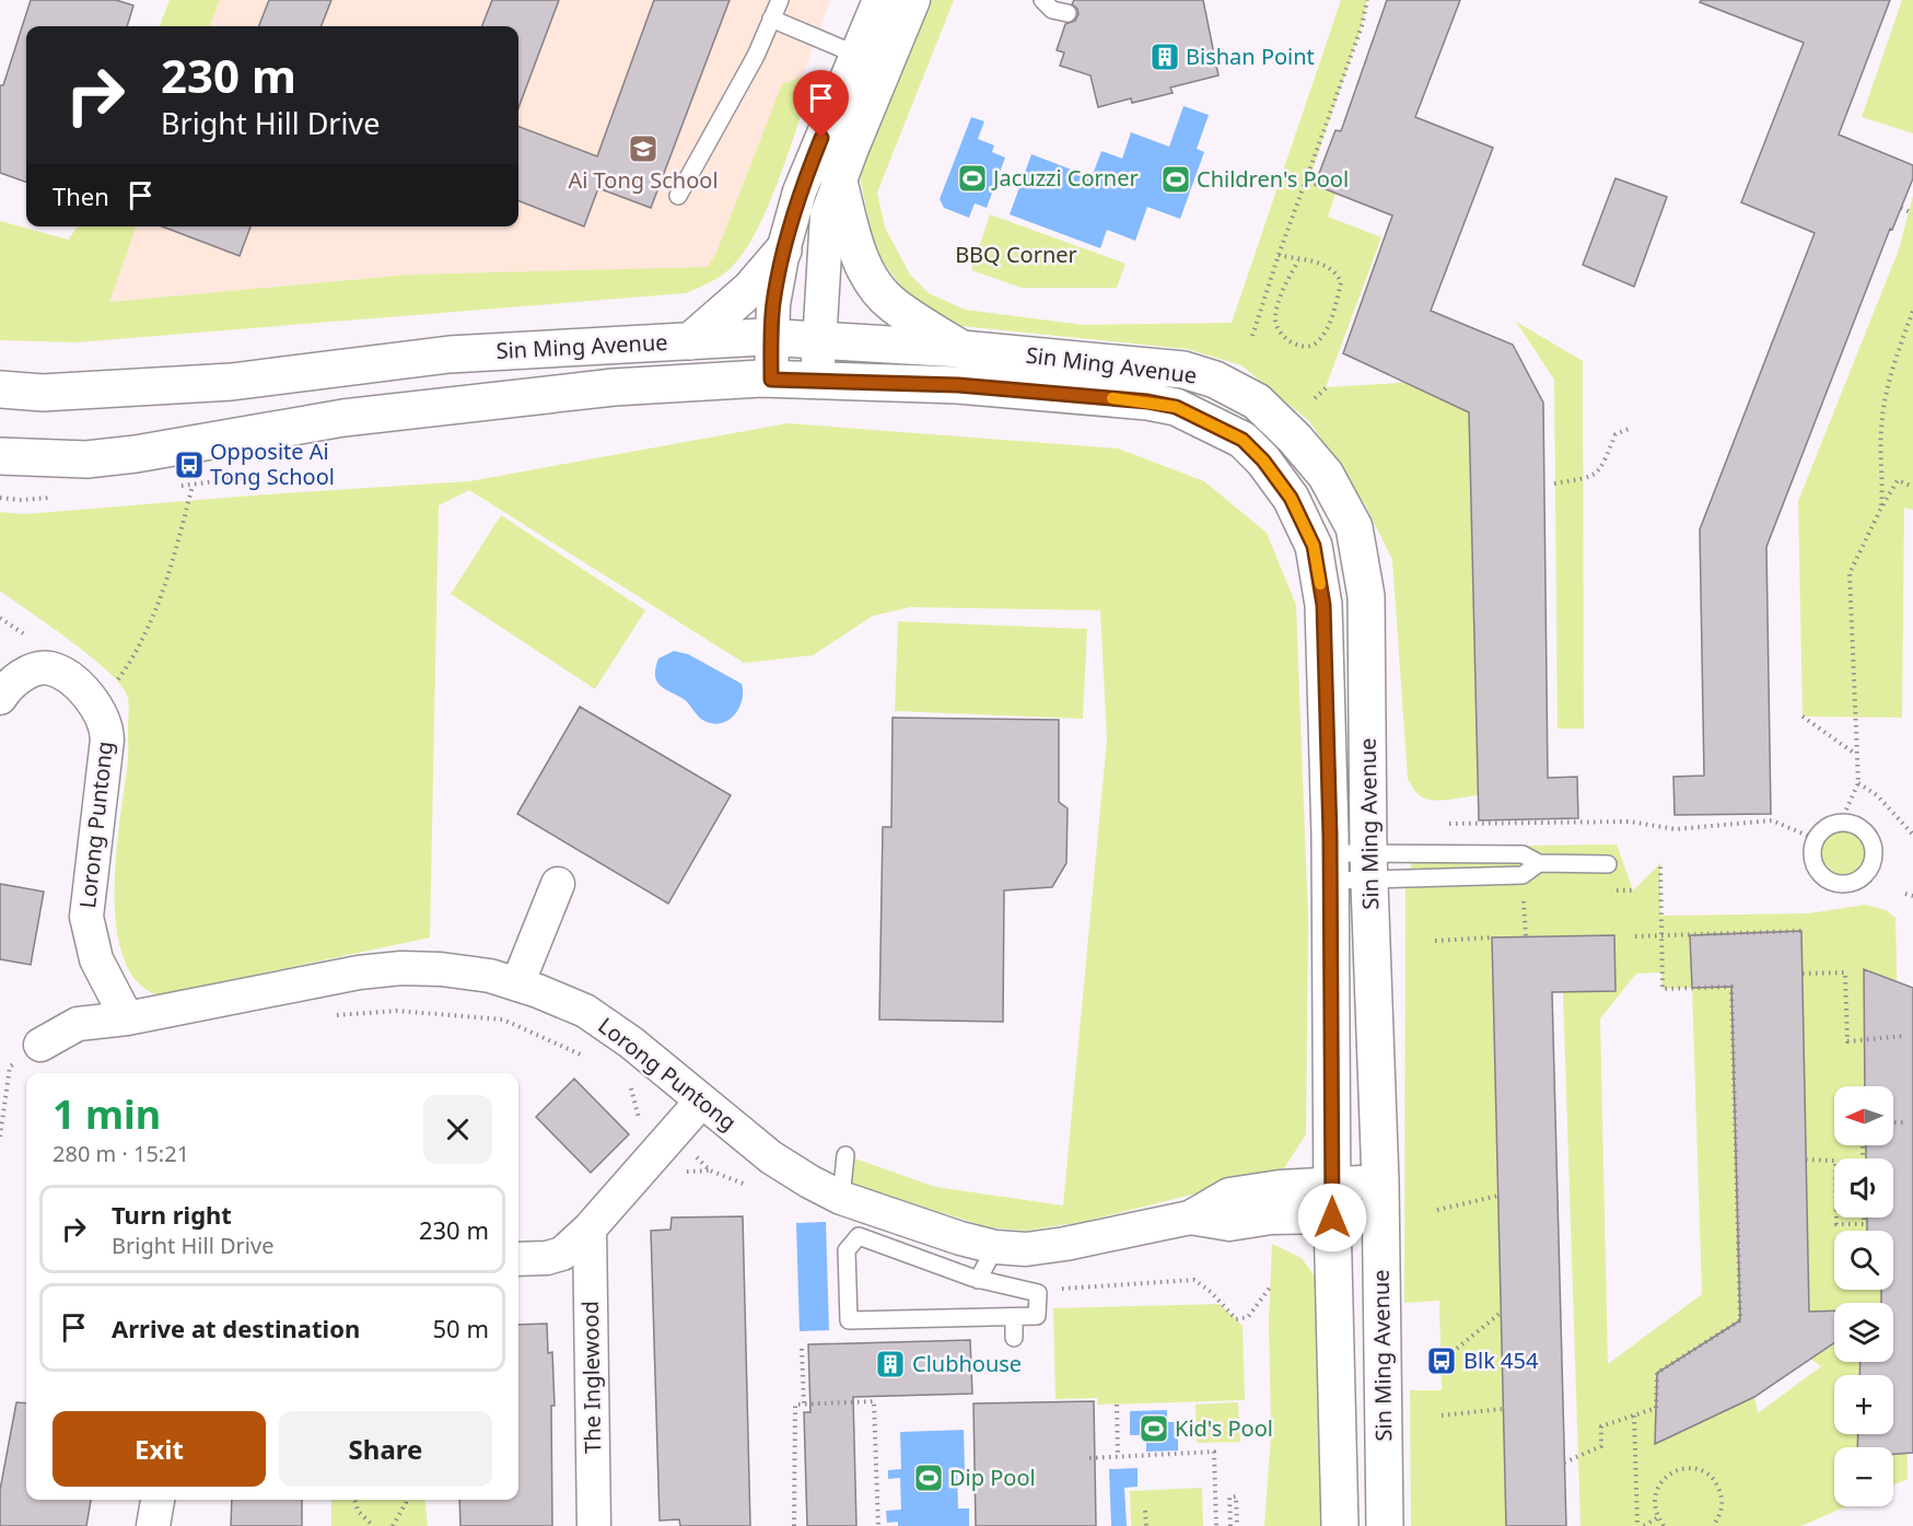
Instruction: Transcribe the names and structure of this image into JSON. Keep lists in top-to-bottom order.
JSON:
{
  "streets": {
    "main road": ["Sin Ming Avenue"],
    "street": ["Lorong Puntong", "The Inglewood"]
  },
  "crossings": [
    ["Sin Ming Avenue", "Lorong Puntong"]
  ],
  "parks": ["BBQ Corner"],
  "places": {
    "building": ["Bishan Point", "Clubhouse"],
    "school or university": ["Ai Tong School"],
    "sports": [
      "Jacuzzi Corner",
      "Children's Pool",
      "Kid's Pool",
      "Dip Pool"
    ],
    "bus stop": ["Opposite Ai Tong School", "Blk 454"]
  },
  "north": "left",
  "page": {
    "turn": ["230 m", "Bright Hill Drive"],
    "then": "Then",
    "heading": ["1 min", "280 m · 15:21"],
    "map_buttons": ["+", "−"],
    "list": [
      {
        "name": "Turn right",
        "note": "Bright Hill Drive",
        "value": "230 m"
      },
      {
        "name": "Arrive at destination",
        "value": "50 m"
      }
    ],
    "buttons": ["Exit", "Share"]
  }
}
